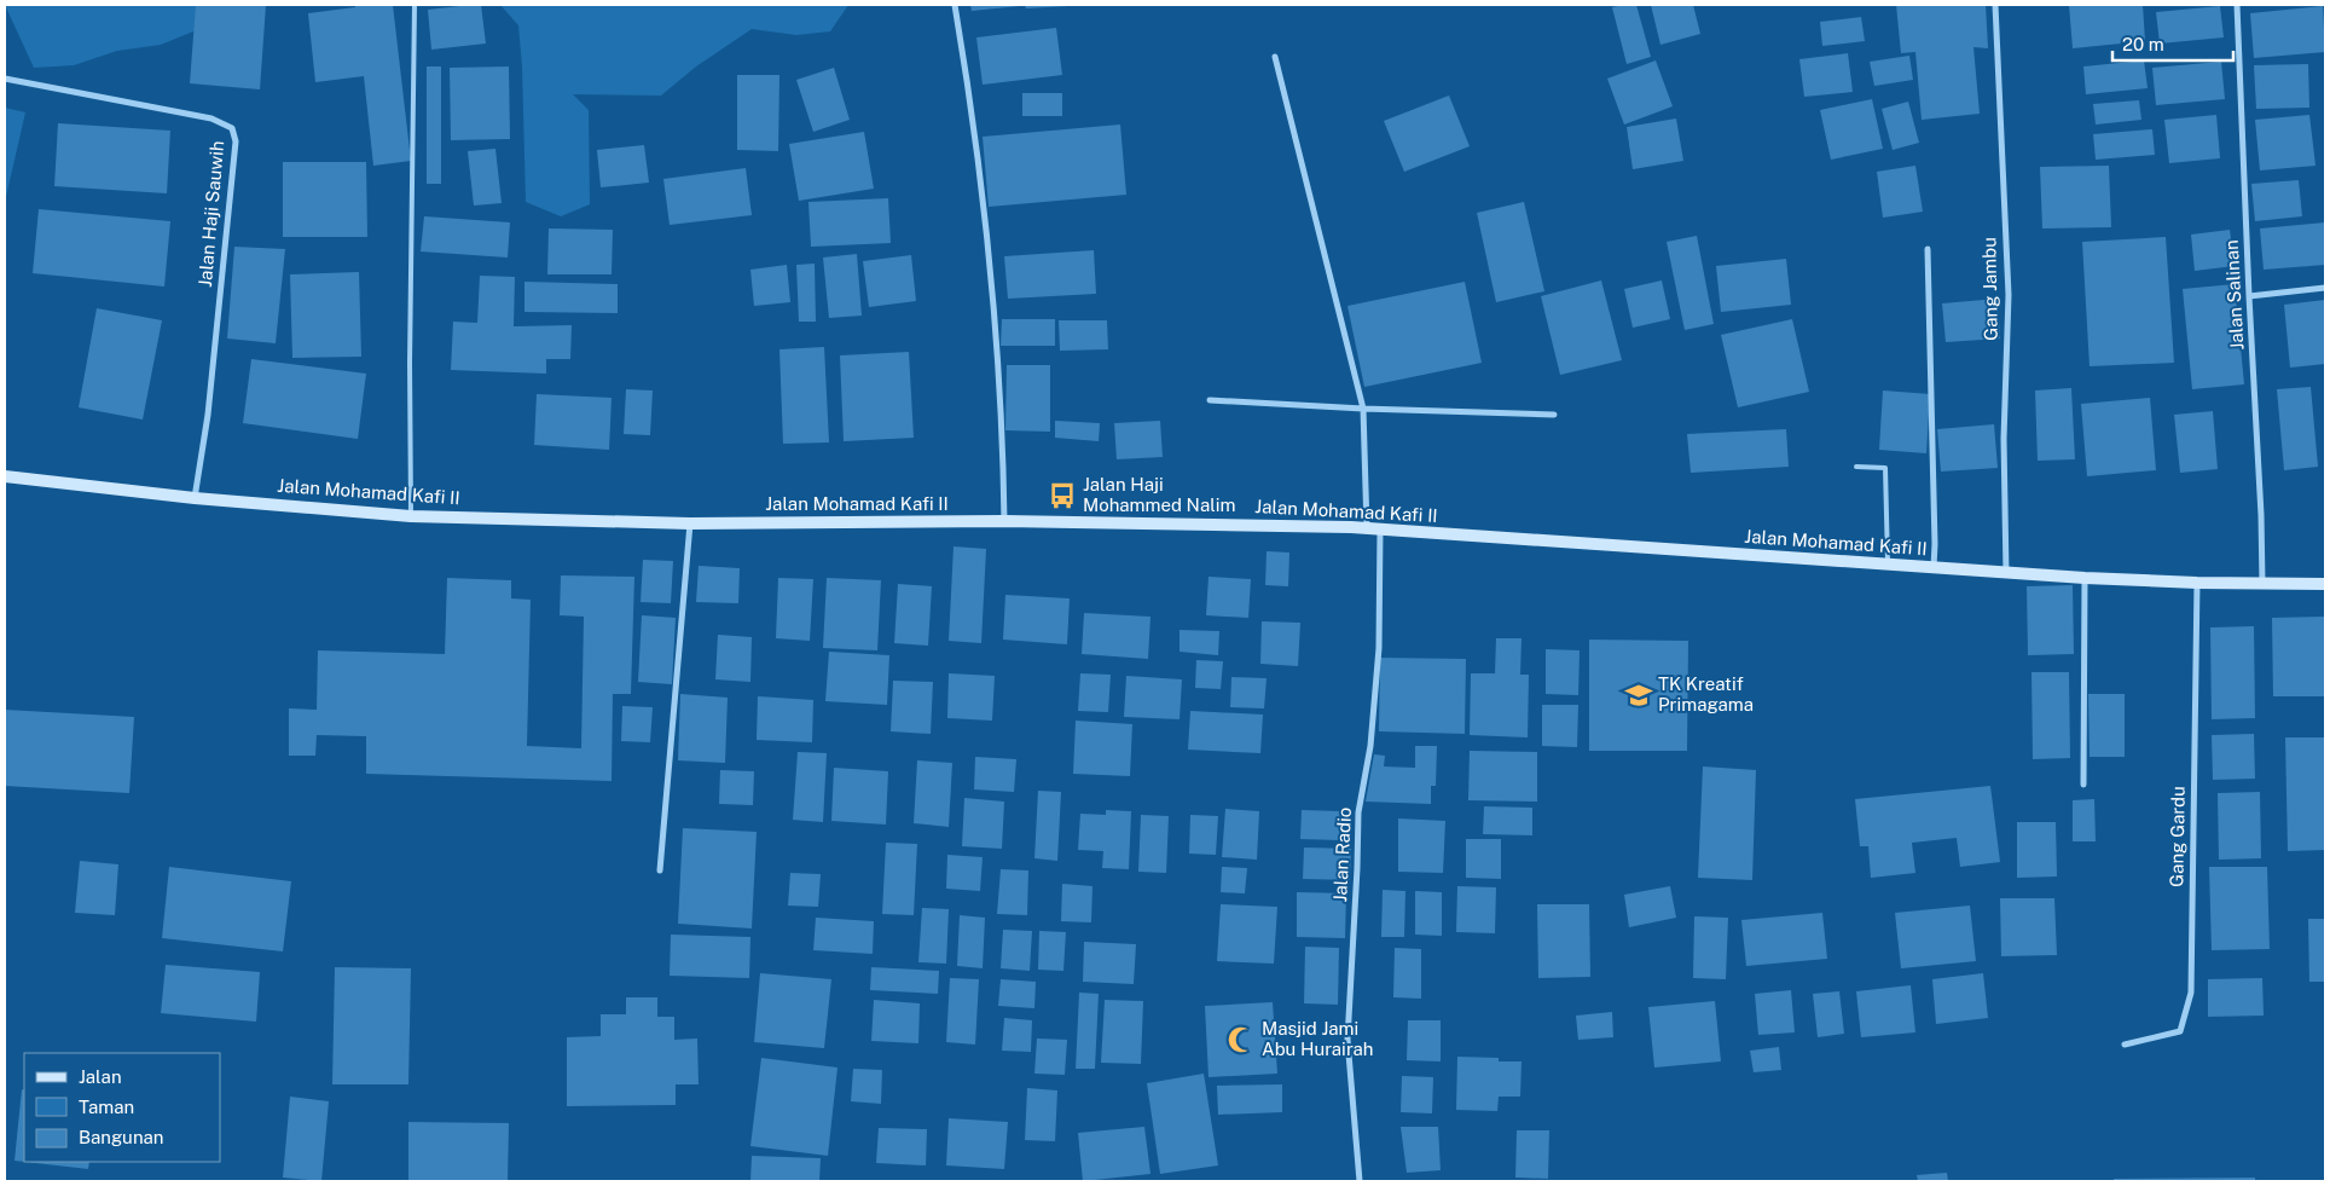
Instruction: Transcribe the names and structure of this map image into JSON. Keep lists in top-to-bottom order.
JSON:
{
  "streets": {
    "main road": ["Jalan Mohamad Kafi II"],
    "street": [
      "Jalan Haji Sauwih",
      "Gang Jambu",
      "Jalan Salinan",
      "Gang Gardu",
      "Jalan Radio"
    ]
  },
  "crossings": [
    ["Jalan Haji Sauwih", "Jalan Mohamad Kafi II"],
    ["Gang Jambu", "Jalan Mohamad Kafi II"],
    ["Jalan Salinan", "Jalan Mohamad Kafi II"],
    ["Jalan Mohamad Kafi II", "Gang Gardu"],
    ["Jalan Mohamad Kafi II", "Jalan Radio"]
  ],
  "places": {
    "bus stop": ["Jalan Haji Mohammed Nalim"],
    "school or university": ["TK Kreatif Primagama"],
    "mosque": ["Masjid Jami Abu Hurairah"]
  },
  "legend": ["Jalan", "Taman", "Bangunan"],
  "scale_bar": "20 m"
}
